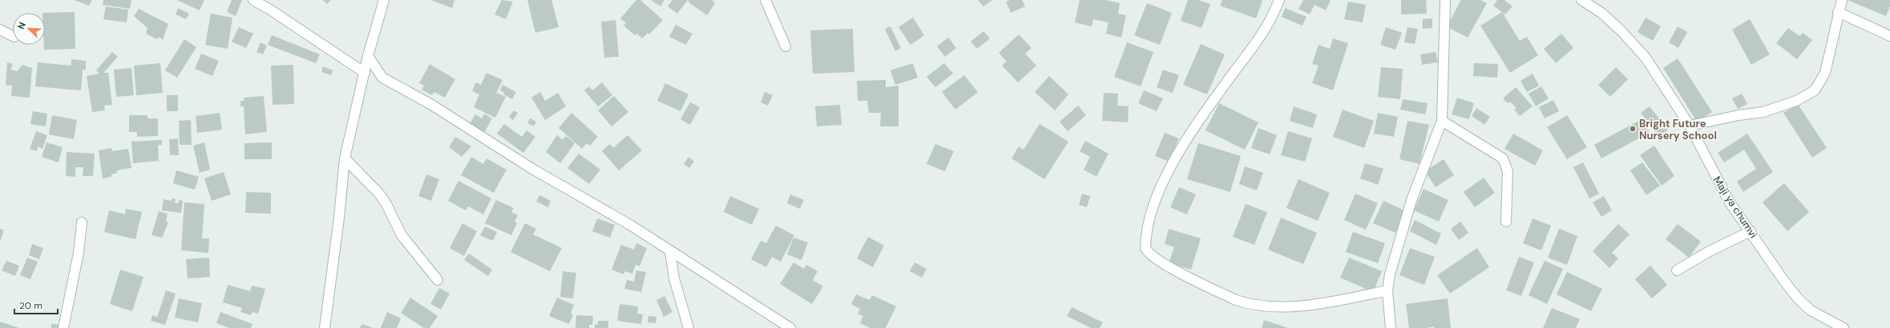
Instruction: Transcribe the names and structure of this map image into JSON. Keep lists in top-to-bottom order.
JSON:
{
  "streets": {
    "street": ["Maji ya chumvi"]
  },
  "places": ["Bright Future Nursery School"],
  "scale_bar": "20 m",
  "north": "top left"
}
